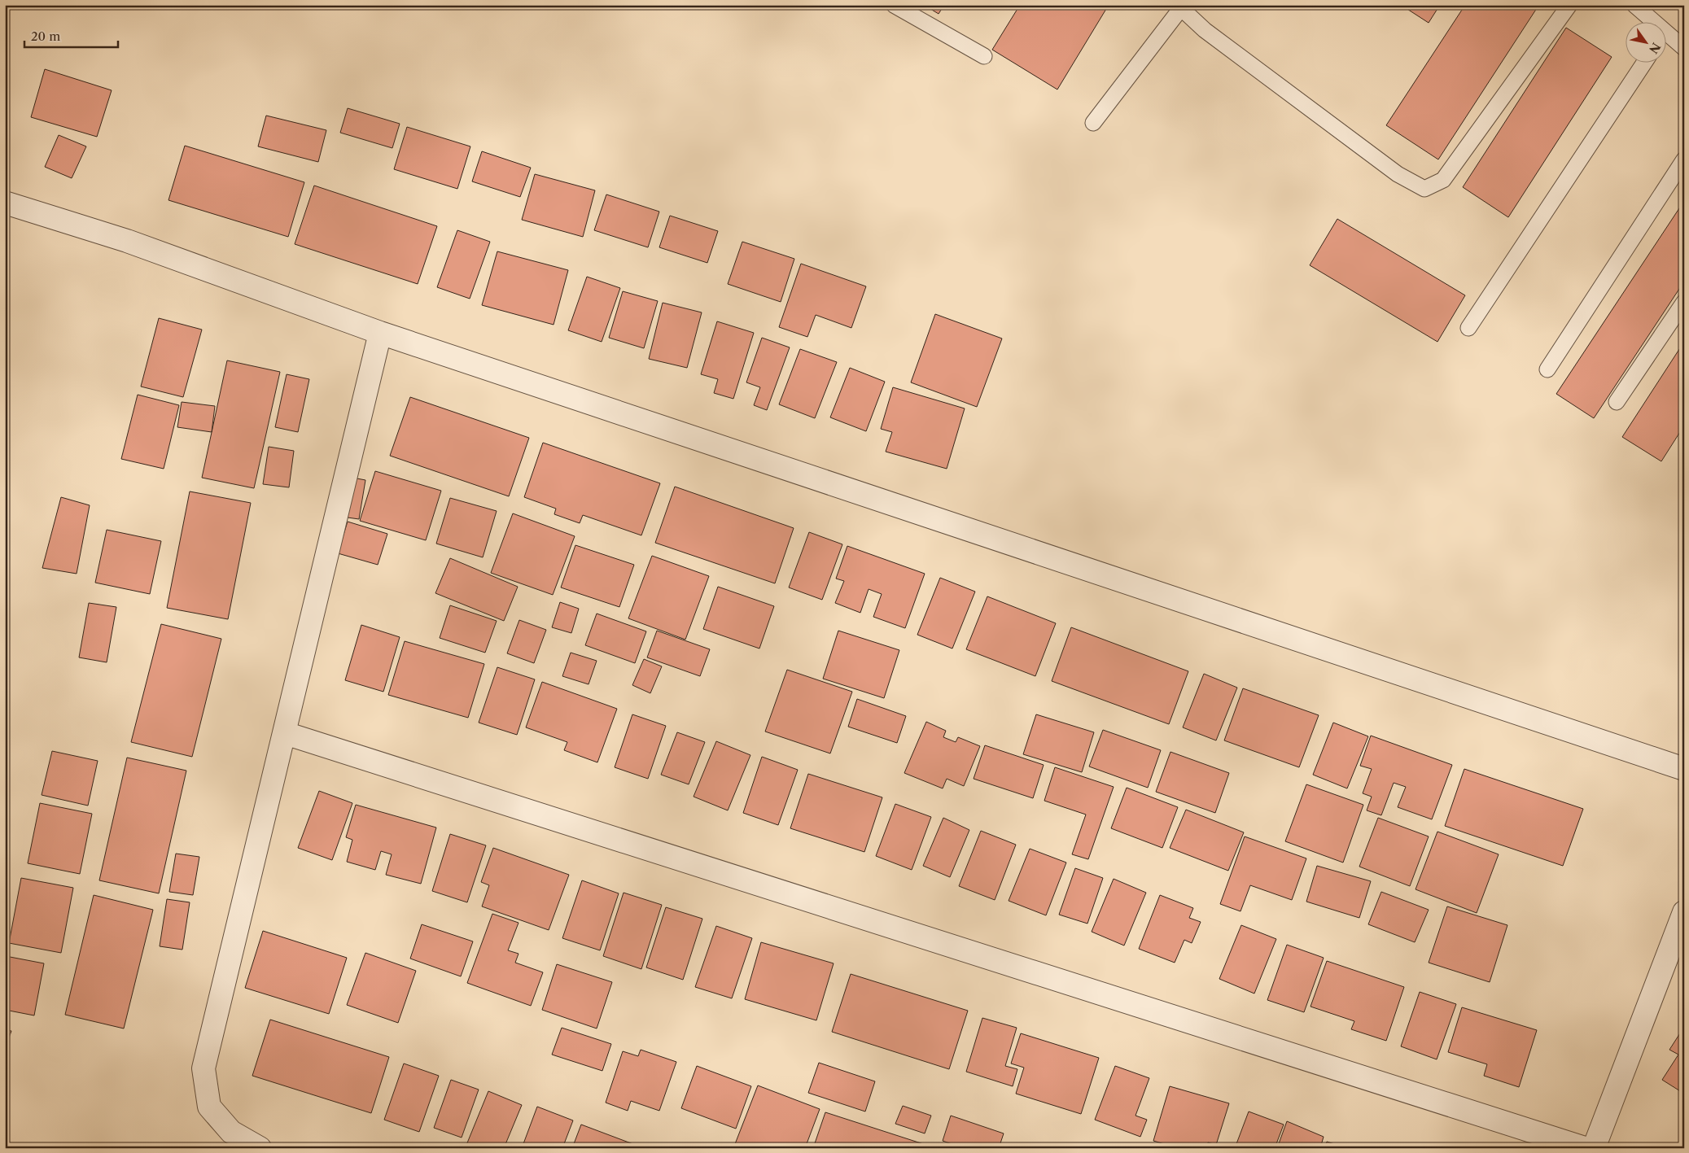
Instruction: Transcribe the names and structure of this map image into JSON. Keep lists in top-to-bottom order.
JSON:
{
  "scale_bar": "20 m",
  "north": "bottom right"
}
